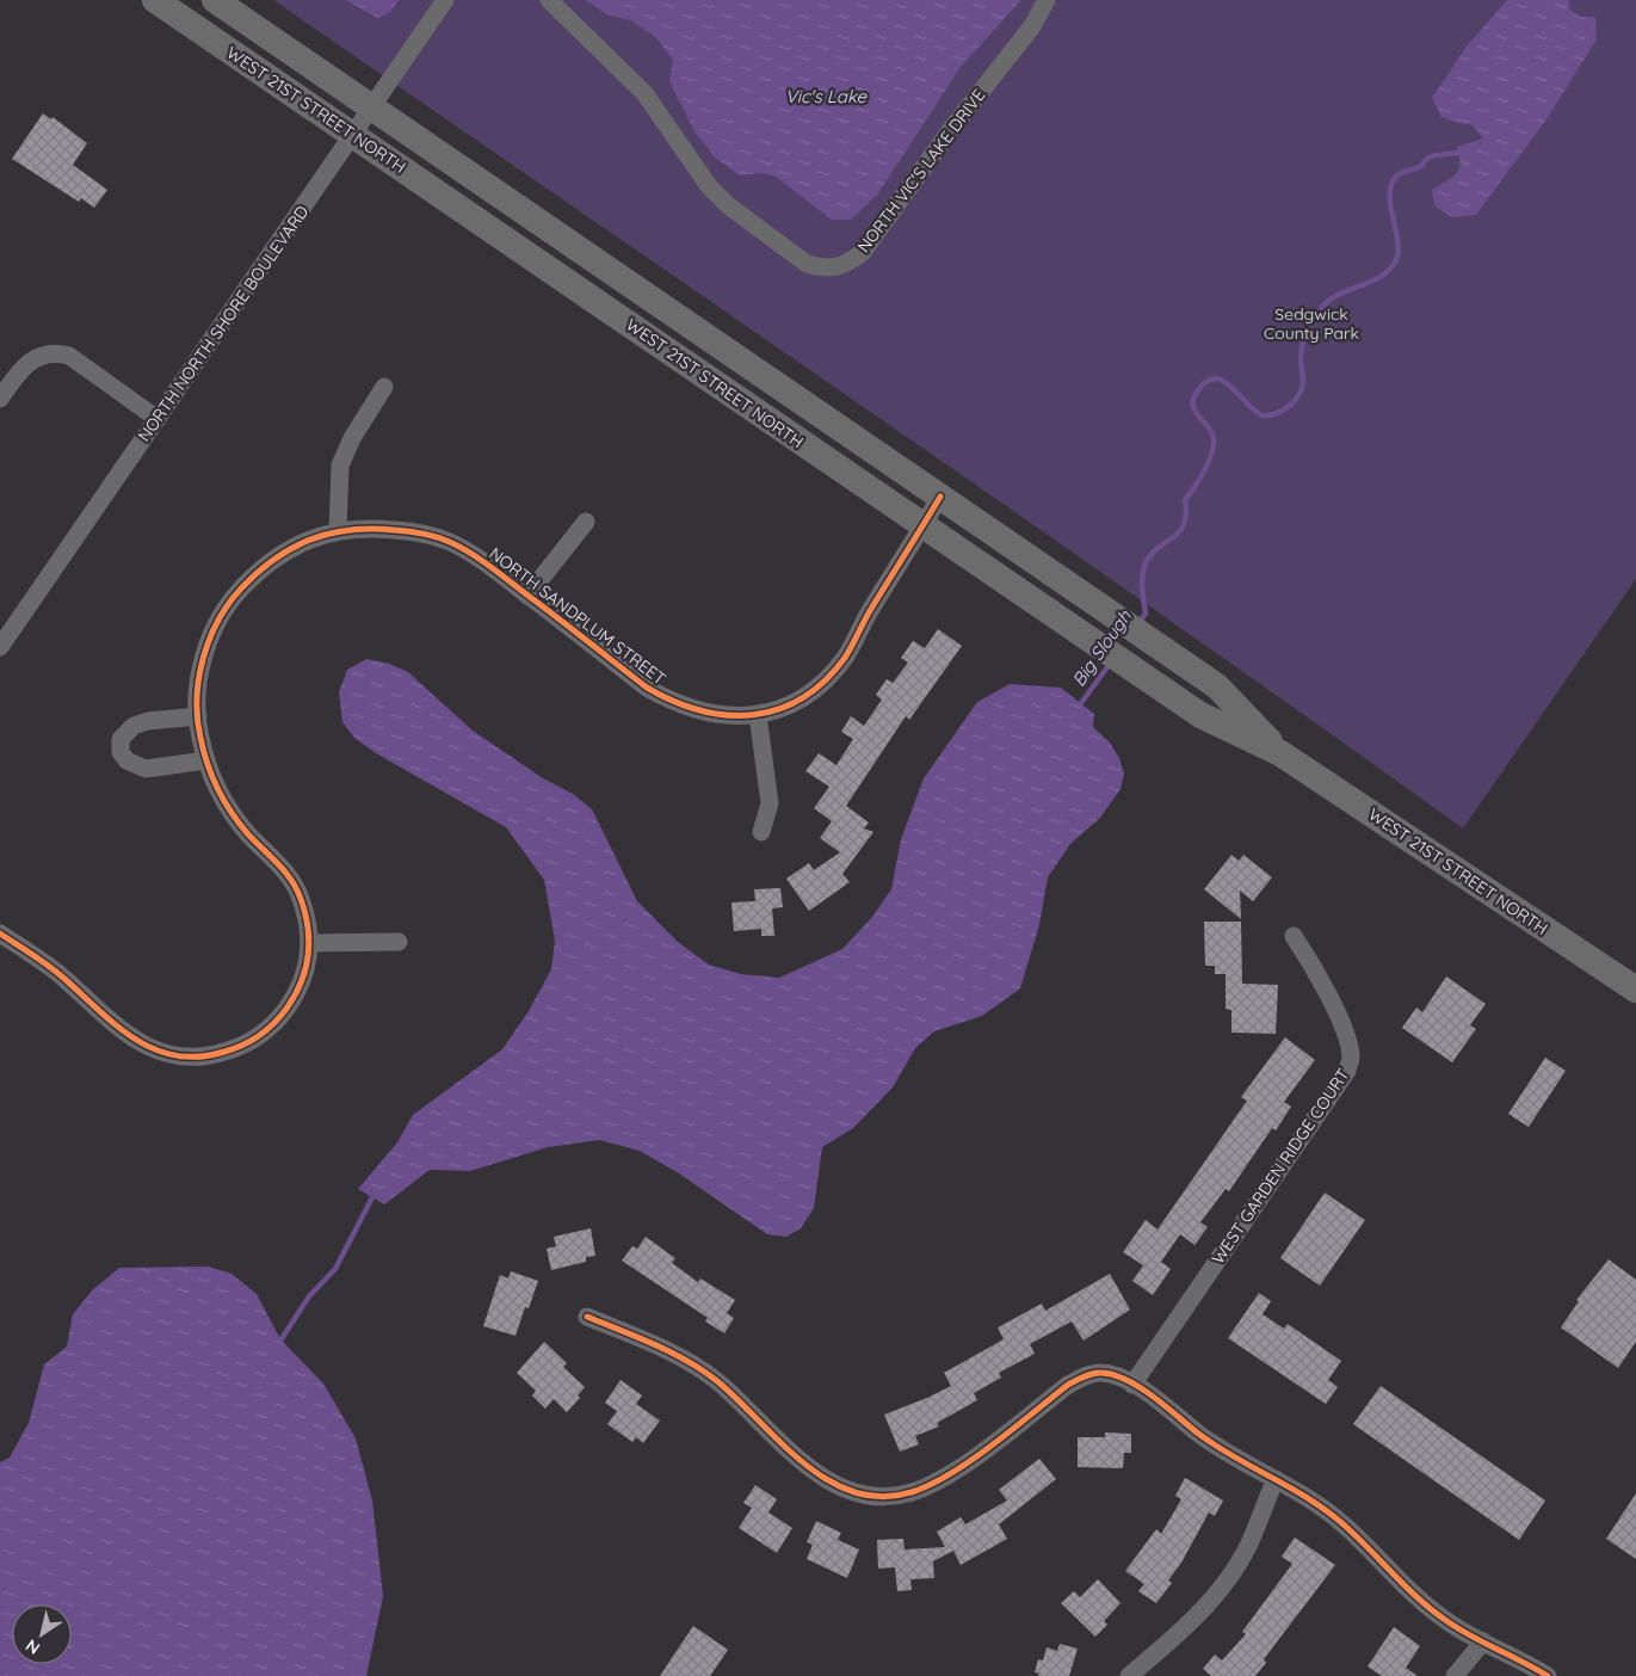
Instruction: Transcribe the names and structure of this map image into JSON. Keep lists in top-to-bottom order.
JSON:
{
  "streets": {
    "main road": ["WEST 21ST STREET NORTH"],
    "street": [
      "NORTH VIC'S LAKE DRIVE",
      "NORTH NORTH SHORE BOULEVARD",
      "NORTH SANDPLUM STREET",
      "WEST GARDEN RIDGE COURT"
    ]
  },
  "crossings": [
    ["WEST 21ST STREET NORTH", "NORTH NORTH SHORE BOULEVARD"],
    ["WEST 21ST STREET NORTH", "NORTH SANDPLUM STREET"]
  ],
  "water": ["Vic's Lake", "Big Slough"],
  "parks": ["Sedgwick County Park"],
  "north": "bottom left"
}
